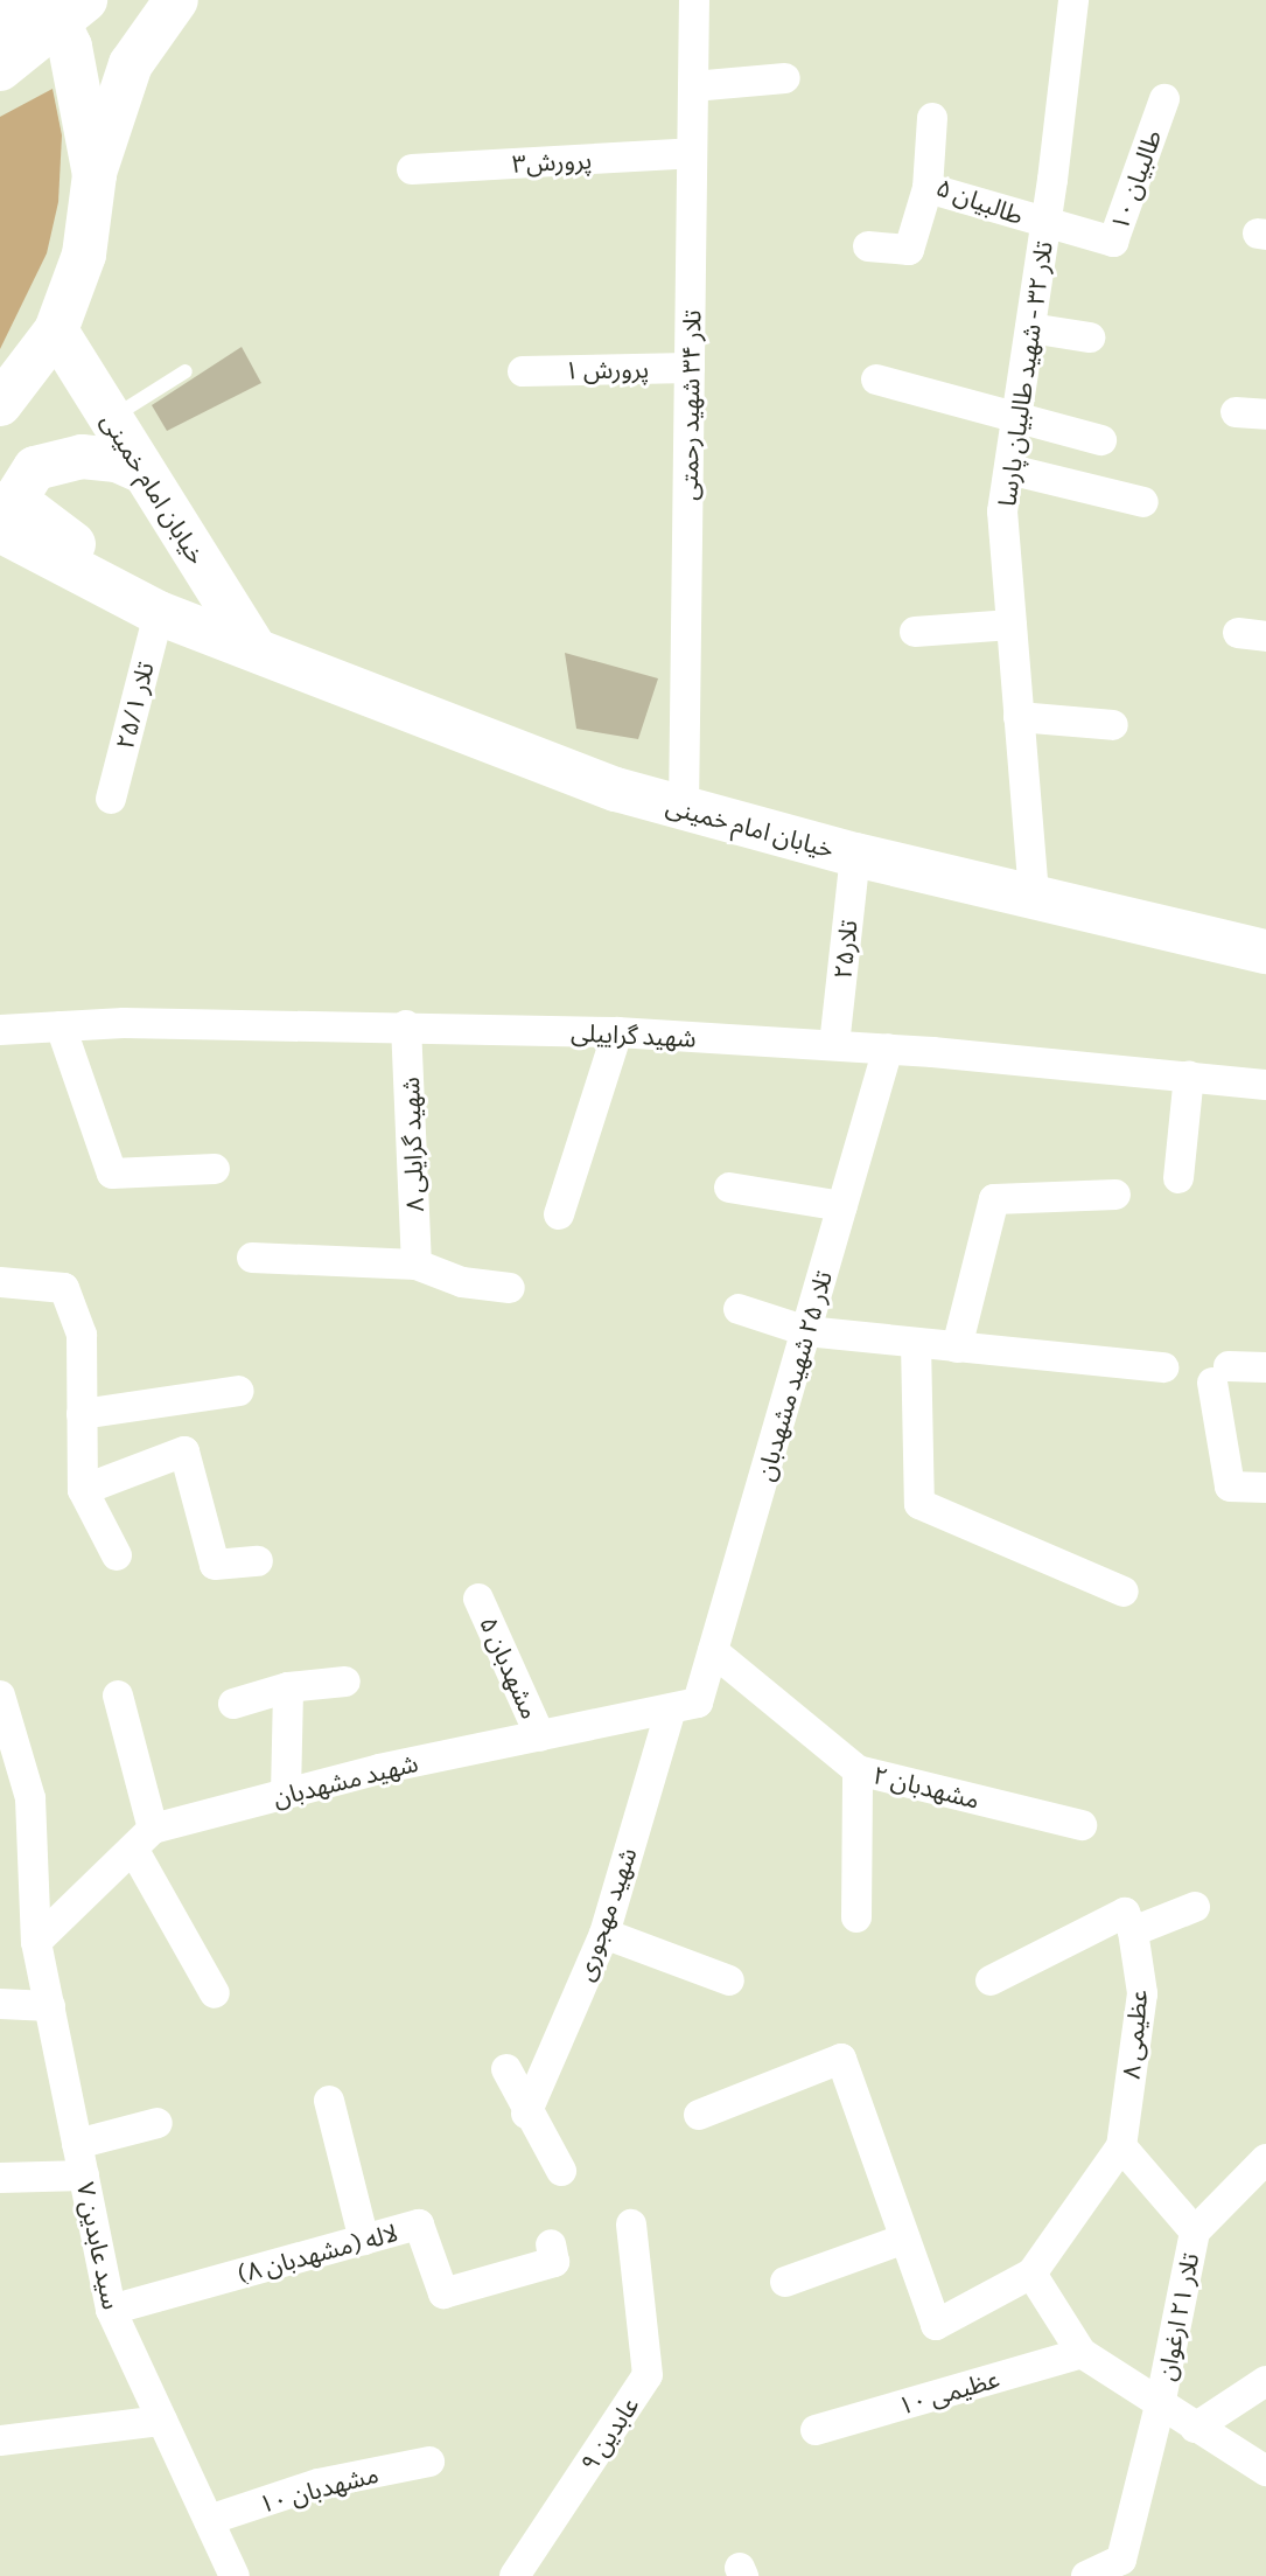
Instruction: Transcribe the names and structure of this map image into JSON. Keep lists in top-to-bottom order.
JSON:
{
  "streets": {
    "main road": ["خیابان امام خمینی"],
    "street": [
      "پرورش۳",
      "طالبیان ۱۰",
      "طالبیان ۵",
      "پرورش ۱",
      "تلار ۳۲ - شهید طالبیان پارسا",
      "تلار ۳۴ شهید رحمتی",
      "تلار ۲۵/۱",
      "تلار۲۵",
      "شهید گراییلی",
      "شهید گرایلی ۸",
      "تلار ۲۵ شهید مشهدبان",
      "مشهدبان ۵",
      "شهید مشهدبان",
      "مشهدبان ۲",
      "شهید مهجوری",
      "عظیمی ۸",
      "سید عابدین ۷",
      "لاله (مشهدبان ۸)",
      "تلار ۲۱ ارغوان",
      "عظیمی ۱۰",
      "عابدین ۹",
      "مشهدبان ۱۰"
    ]
  },
  "crossings": [
    ["پرورش۳", "تلار ۳۴ شهید رحمتی"],
    ["طالبیان ۱۰", "طالبیان ۵"],
    ["طالبیان ۱۰", "تلار ۳۲ - شهید طالبیان پارسا"],
    ["طالبیان ۵", "تلار ۳۲ - شهید طالبیان پارسا"],
    ["پرورش ۱", "تلار ۳۴ شهید رحمتی"],
    ["تلار ۳۲ - شهید طالبیان پارسا", "خیابان امام خمینی"],
    ["تلار ۳۴ شهید رحمتی", "خیابان امام خمینی"],
    ["خیابان امام خمینی", "تلار ۲۵/۱"],
    ["خیابان امام خمینی", "تلار۲۵"],
    ["تلار۲۵", "شهید گراییلی"],
    ["شهید گراییلی", "شهید گرایلی ۸"],
    ["شهید گراییلی", "تلار ۲۵ شهید مشهدبان"],
    ["تلار ۲۵ شهید مشهدبان", "شهید مشهدبان"],
    ["تلار ۲۵ شهید مشهدبان", "مشهدبان ۲"],
    ["تلار ۲۵ شهید مشهدبان", "شهید مهجوری"],
    ["مشهدبان ۵", "شهید مشهدبان"],
    ["شهید مشهدبان", "شهید مهجوری"],
    ["شهید مشهدبان", "سید عابدین ۷"],
    ["سید عابدین ۷", "لاله (مشهدبان ۸)"],
    ["سید عابدین ۷", "مشهدبان ۱۰"]
  ]
}
